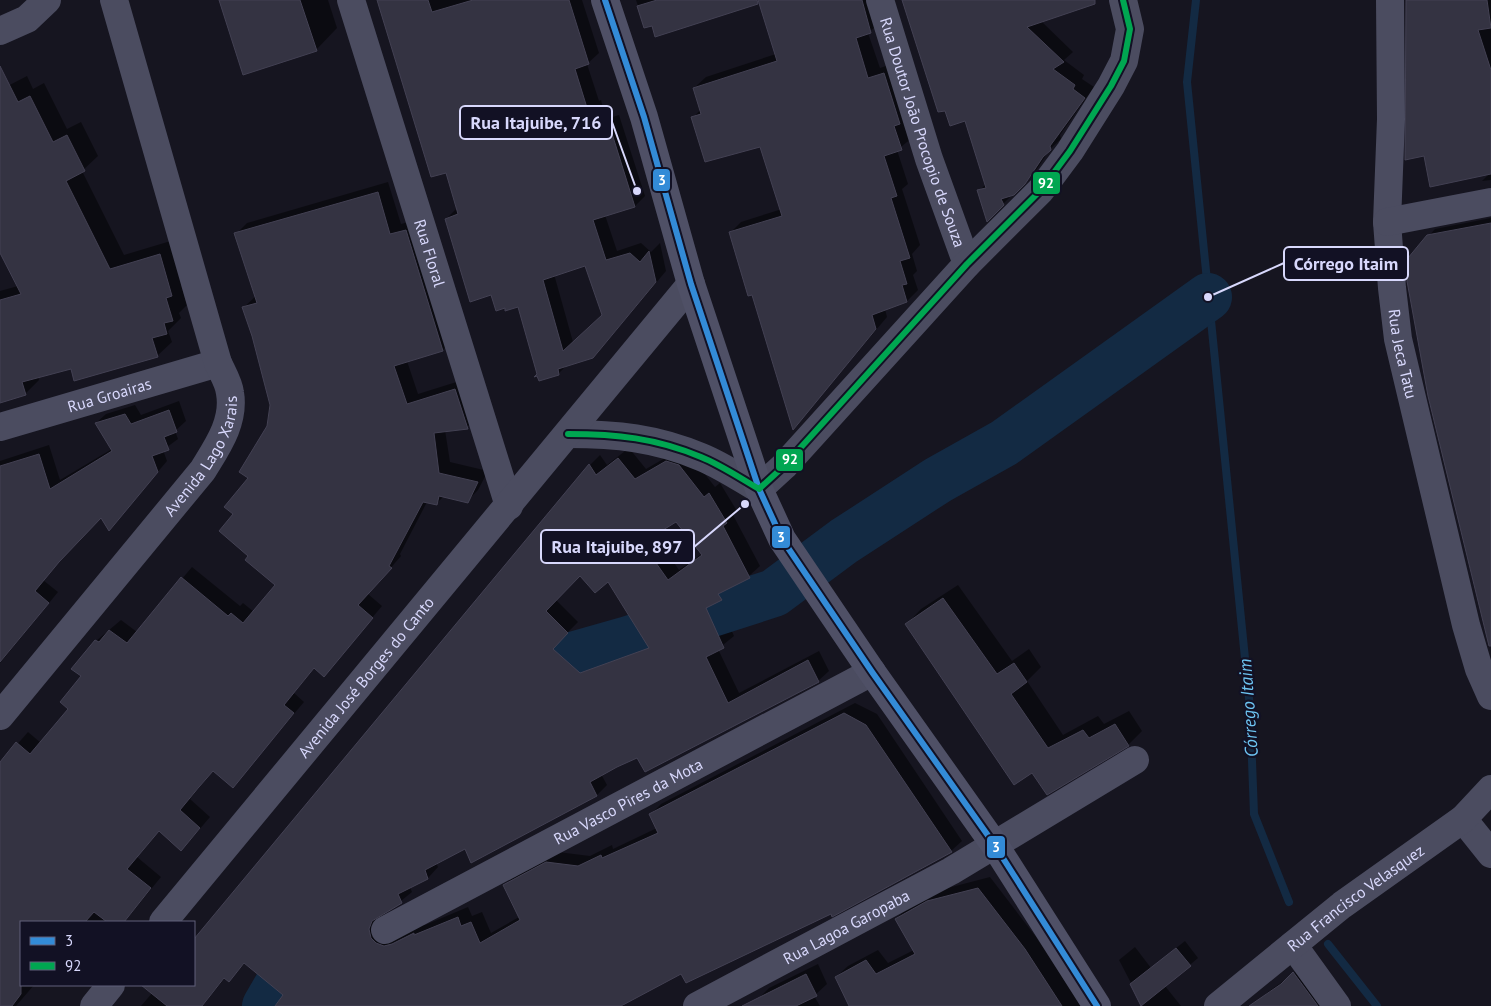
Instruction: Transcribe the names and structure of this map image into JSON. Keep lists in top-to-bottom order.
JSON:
{
  "streets": {
    "street": [
      "Rua Doutor João Procopio de Souza",
      "Rua Floral",
      "Rua Jeca Tatu",
      "Rua Groairas",
      "Avenida Lago Xarais",
      "Avenida José Borges do Canto",
      "Rua Vasco Pires da Mota",
      "Rua Francisco Velasquez",
      "Rua Lagoa Garopaba"
    ]
  },
  "crossings": [
    ["Rua Floral", "Avenida José Borges do Canto"],
    ["Rua Groairas", "Avenida Lago Xarais"]
  ],
  "water": ["Córrego Itaim"],
  "places": ["Rua Itajuibe, 716", "Córrego Itaim", "Rua Itajuibe, 897"],
  "lines": ["transit line 3", "transit line 92"],
  "legend": ["3", "92"]
}
